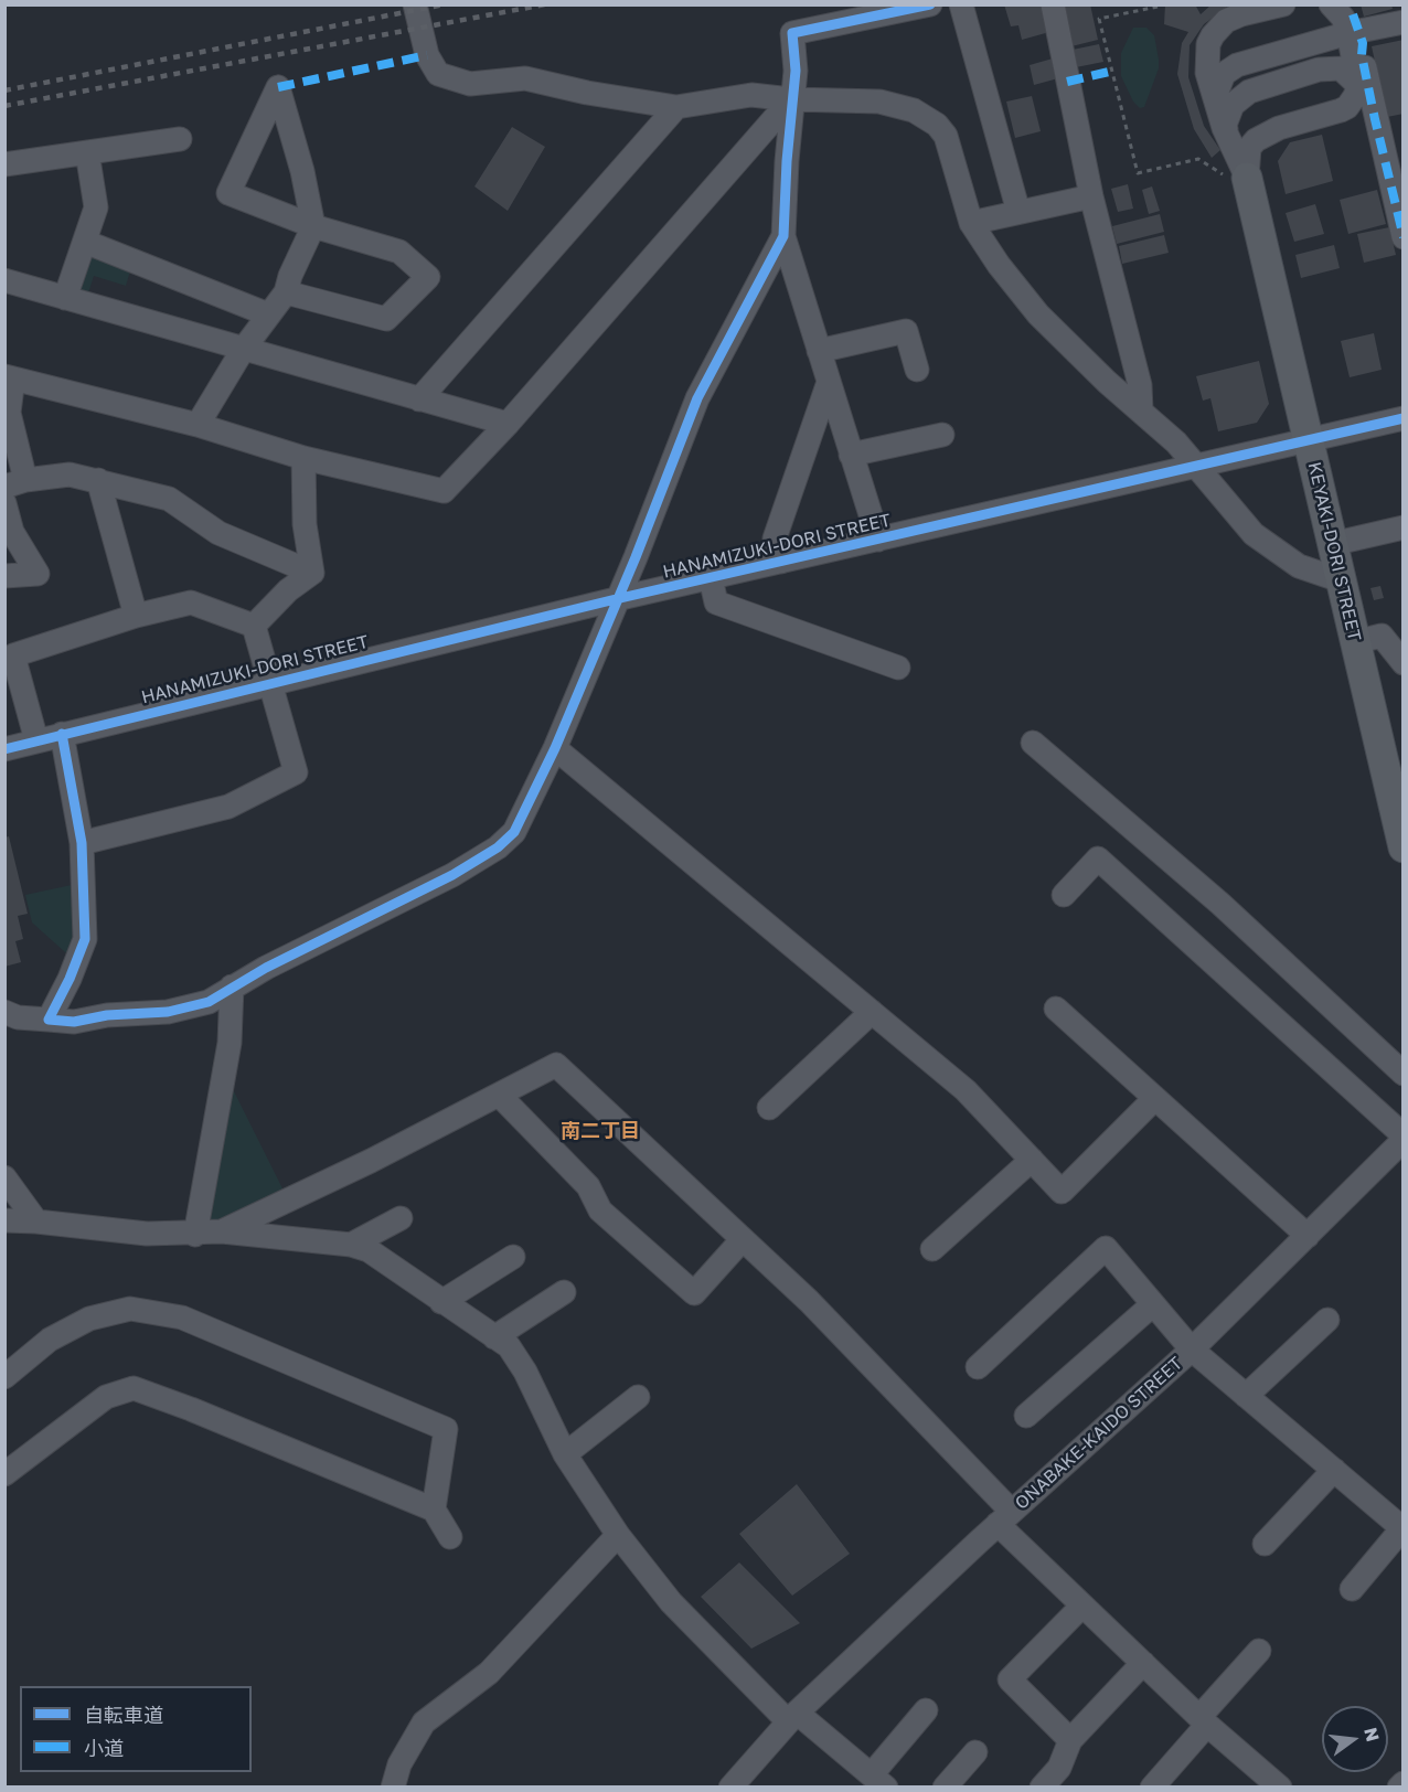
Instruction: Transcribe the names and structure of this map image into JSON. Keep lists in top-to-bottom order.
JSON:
{
  "streets": {
    "main road": ["KEYAKI-DORI STREET"],
    "street": ["HANAMIZUKI-DORI STREET", "ONABAKE-KAIDO STREET"]
  },
  "crossings": [
    ["HANAMIZUKI-DORI STREET", "KEYAKI-DORI STREET"]
  ],
  "districts": ["南二丁目"],
  "legend": ["自転車道", "小道"],
  "north": "right"
}
